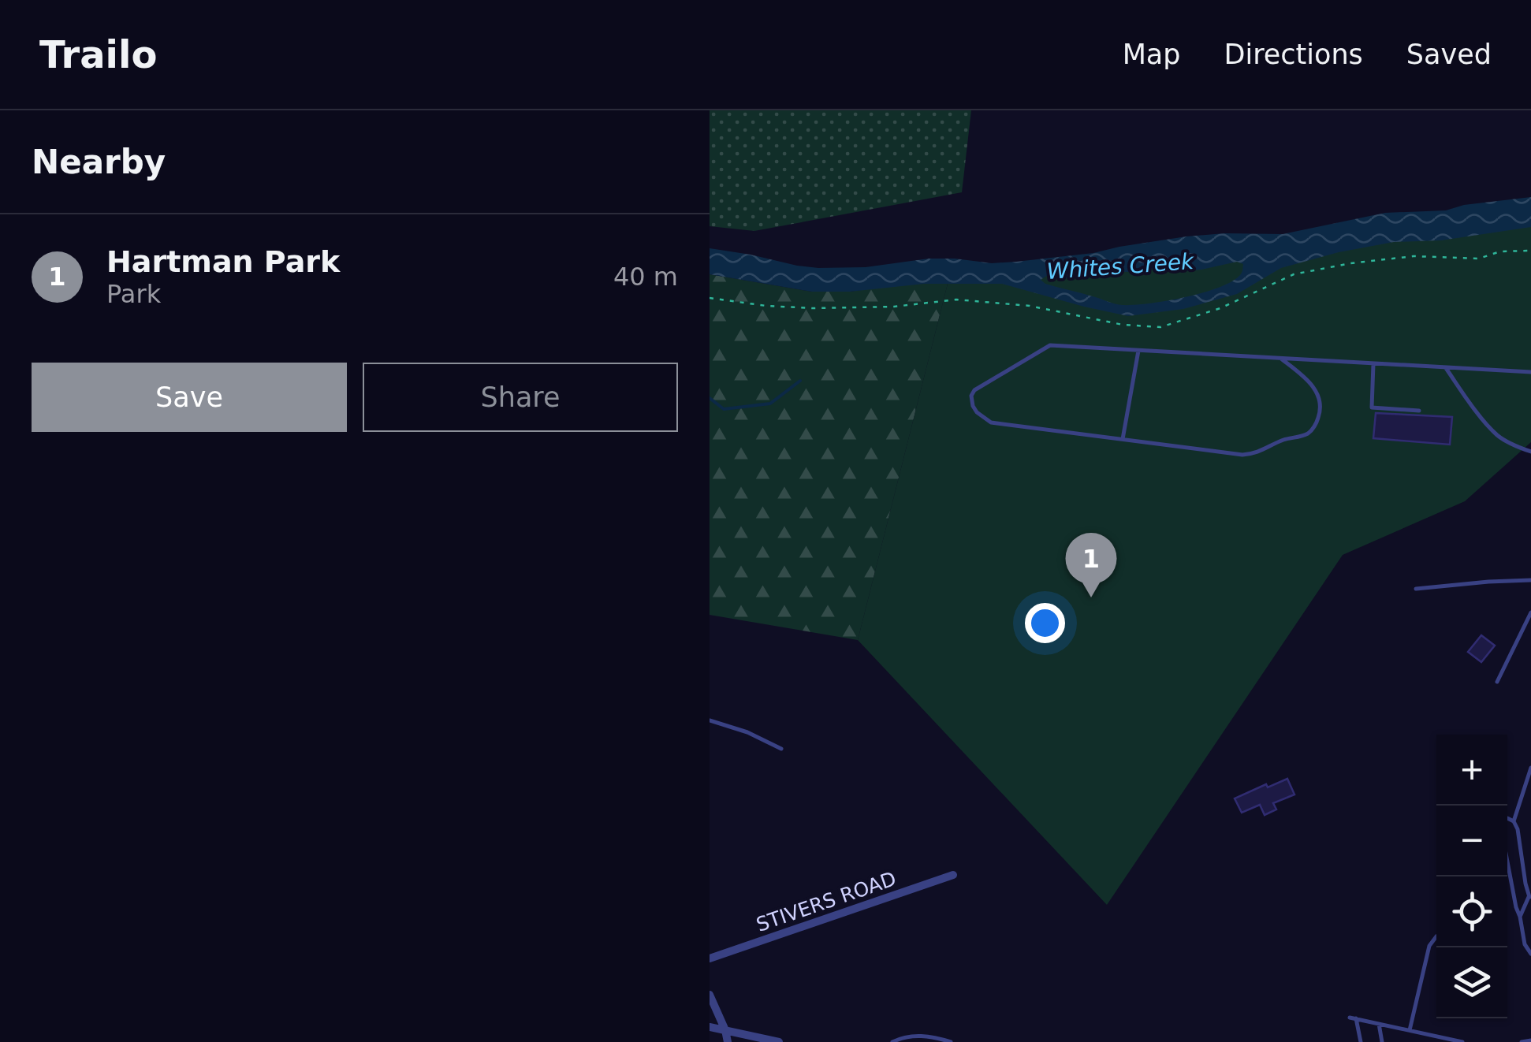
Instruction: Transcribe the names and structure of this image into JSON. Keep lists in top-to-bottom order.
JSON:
{
  "streets": {
    "street": ["STIVERS ROAD"]
  },
  "water": ["Whites Creek"],
  "page": {
    "header": "Trailo",
    "nav": ["Map", "Directions", "Saved"],
    "heading": "Nearby",
    "list": [
      {
        "mark": "1",
        "name": "Hartman Park",
        "note": "Park",
        "value": "40 m"
      }
    ],
    "buttons": ["Save", "Share"],
    "pins": "1",
    "map_buttons": ["+", "−"]
  }
}
